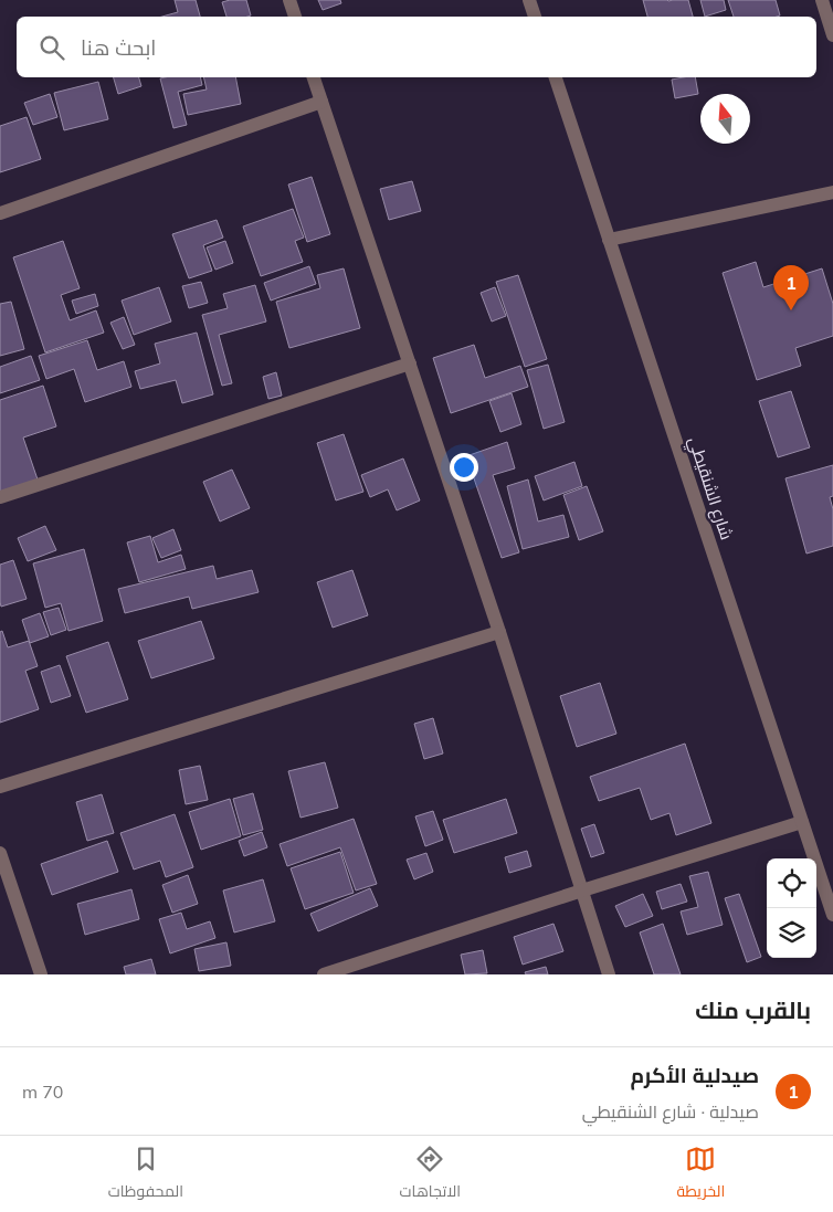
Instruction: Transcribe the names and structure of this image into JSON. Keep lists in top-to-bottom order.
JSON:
{
  "streets": {
    "street": ["شارع الشنقيطي"]
  },
  "north": "top",
  "page": {
    "search": "ابحث هنا",
    "pins": "1",
    "heading": "بالقرب منك",
    "list": [
      {
        "mark": "1",
        "name": "صيدلية الأكرم",
        "note": "صيدلية · شارع الشنقيطي",
        "value": "70 m"
      }
    ],
    "nav": ["الخريطة", "الاتجاهات", "المحفوظات"]
  }
}
